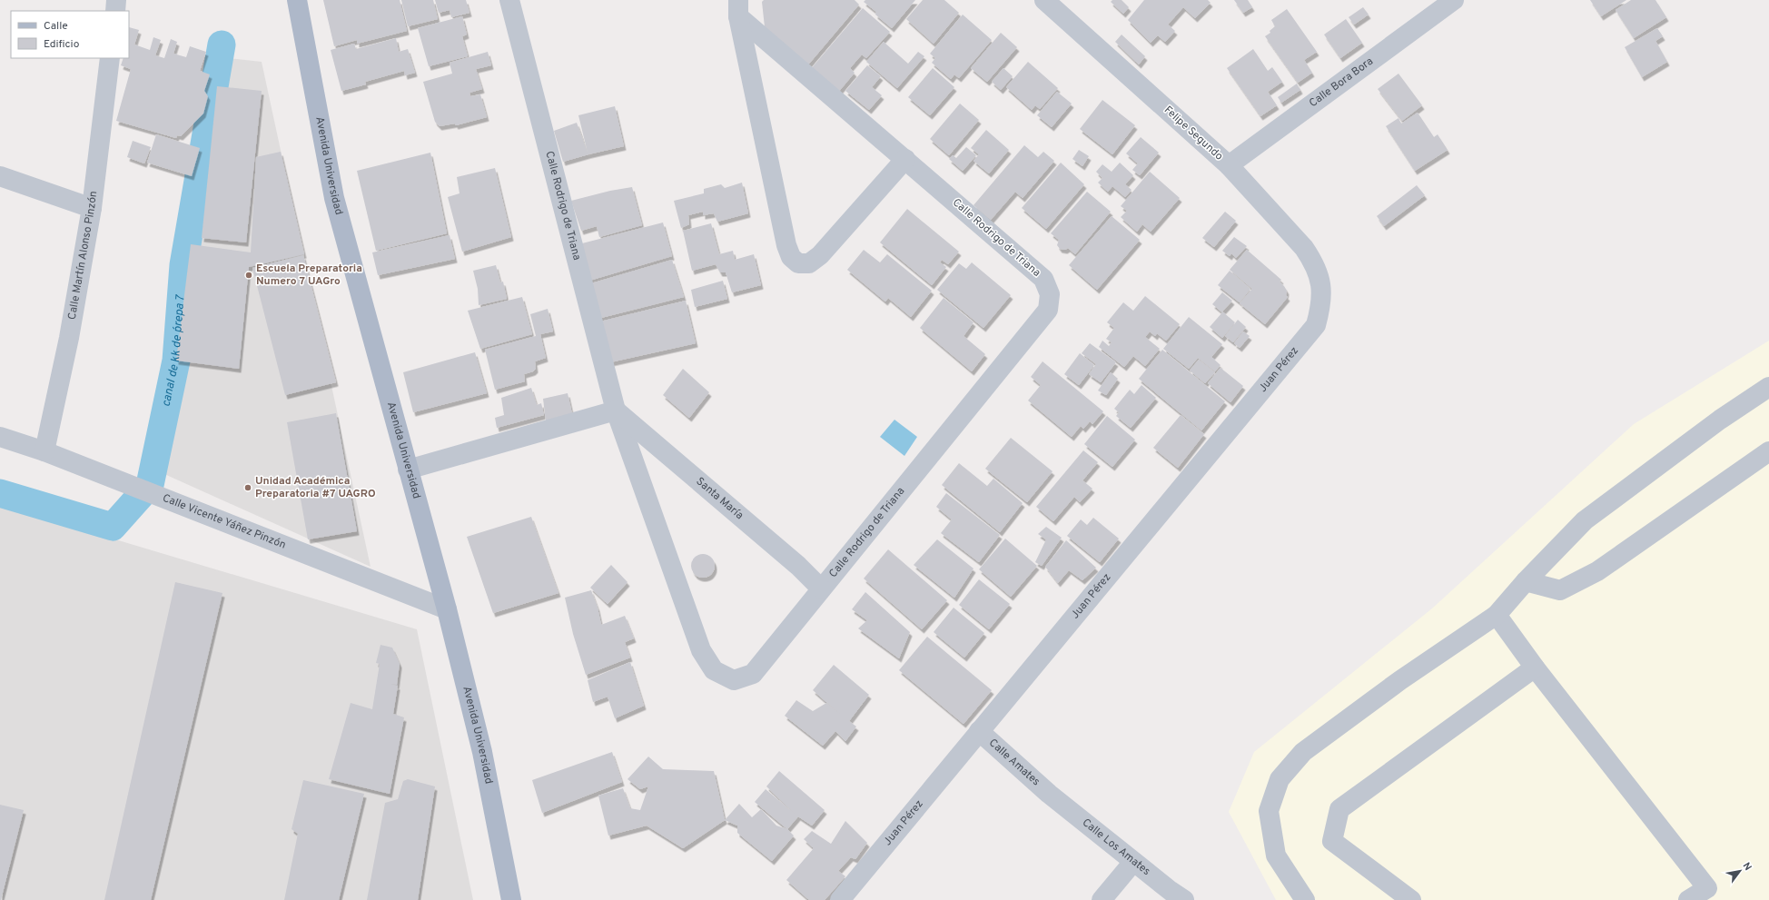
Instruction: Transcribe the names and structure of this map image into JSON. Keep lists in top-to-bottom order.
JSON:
{
  "streets": {
    "main road": ["Avenida Universidad"],
    "street": [
      "Calle Bora Bora",
      "Felipe Segundo",
      "Calle Rodrigo de Triana",
      "Calle Martín Alonso Pinzón",
      "Juan Pérez",
      "Santa María",
      "Calle Vicente Yáñez Pinzón",
      "Calle Amates",
      "Calle Los Amates"
    ]
  },
  "crossings": [
    ["Calle Bora Bora", "Felipe Segundo"],
    ["Felipe Segundo", "Juan Pérez"],
    ["Avenida Universidad", "Calle Vicente Yáñez Pinzón"],
    ["Calle Rodrigo de Triana", "Santa María"],
    ["Calle Martín Alonso Pinzón", "Calle Vicente Yáñez Pinzón"],
    ["Juan Pérez", "Calle Amates"],
    ["Calle Amates", "Calle Los Amates"]
  ],
  "water": ["canal de kk de ´prepa 7"],
  "places": ["Escuela Preparatoria Numero 7 UAGro", "Unidad Académica Preparatoria #7 UAGRO"],
  "legend": ["Calle", "Edificio"],
  "north": "top right"
}
